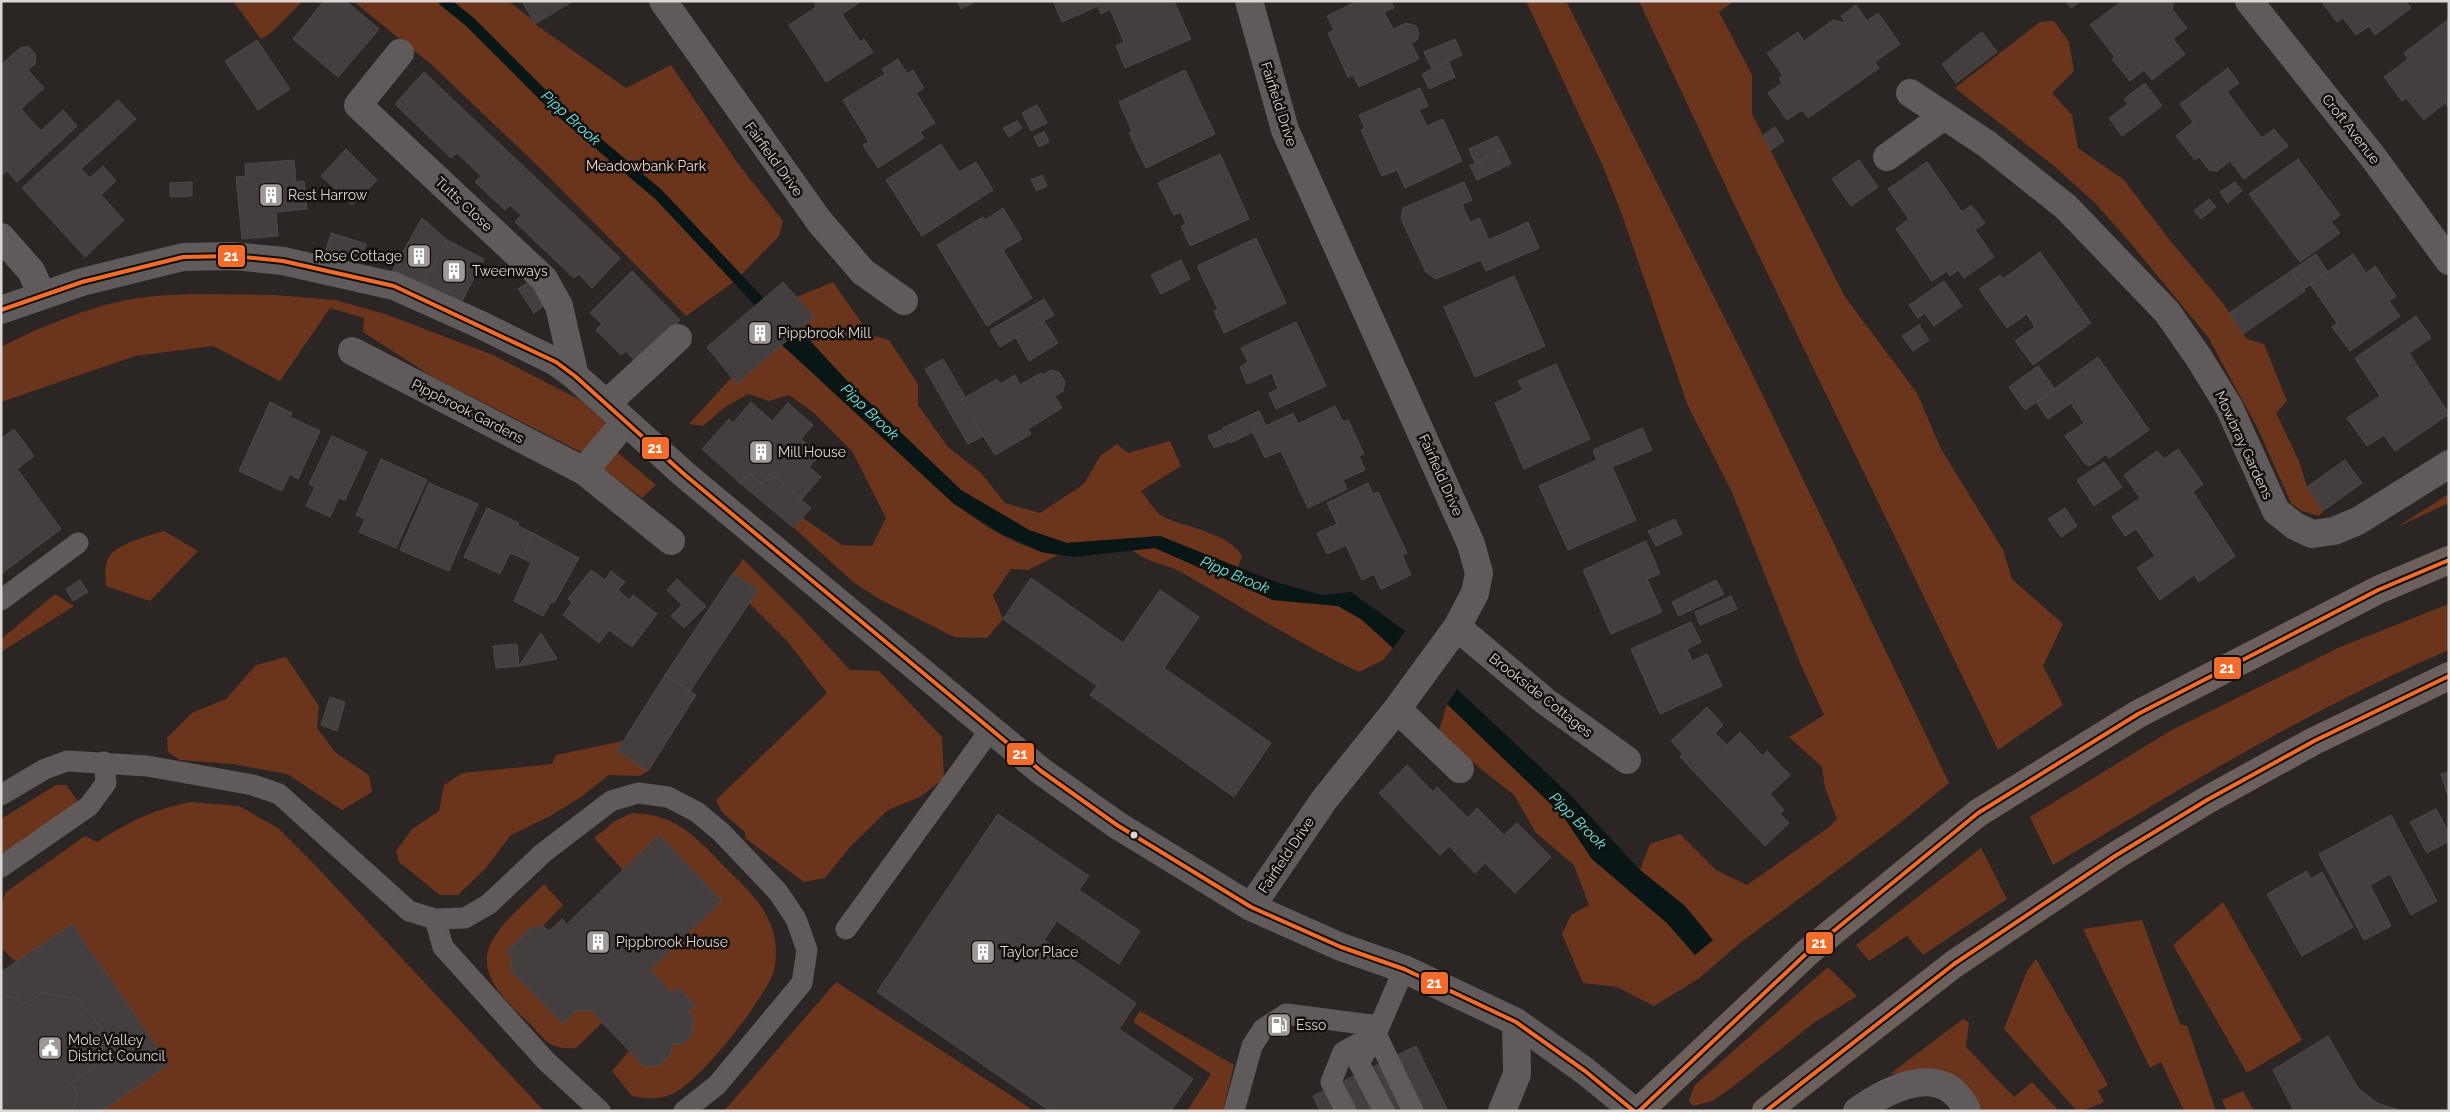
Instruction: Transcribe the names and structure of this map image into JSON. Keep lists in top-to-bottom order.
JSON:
{
  "streets": {
    "street": [
      "Fairfield Drive",
      "Croft Avenue",
      "Tutts Close",
      "Pippbrook Gardens",
      "Mowbray Gardens",
      "Brookside Cottages"
    ]
  },
  "crossings": [
    ["Fairfield Drive", "Brookside Cottages"]
  ],
  "water": ["Pipp Brook"],
  "parks": ["Meadowbank Park"],
  "places": {
    "building": [
      "Rest Harrow",
      "Rose Cottage",
      "Tweenways",
      "Pippbrook Mill",
      "Mill House",
      "Pippbrook House",
      "Taylor Place"
    ],
    "fuel station": ["Esso"],
    "public building": ["Mole Valley District Council"]
  },
  "lines": ["transit line 21"]
}
